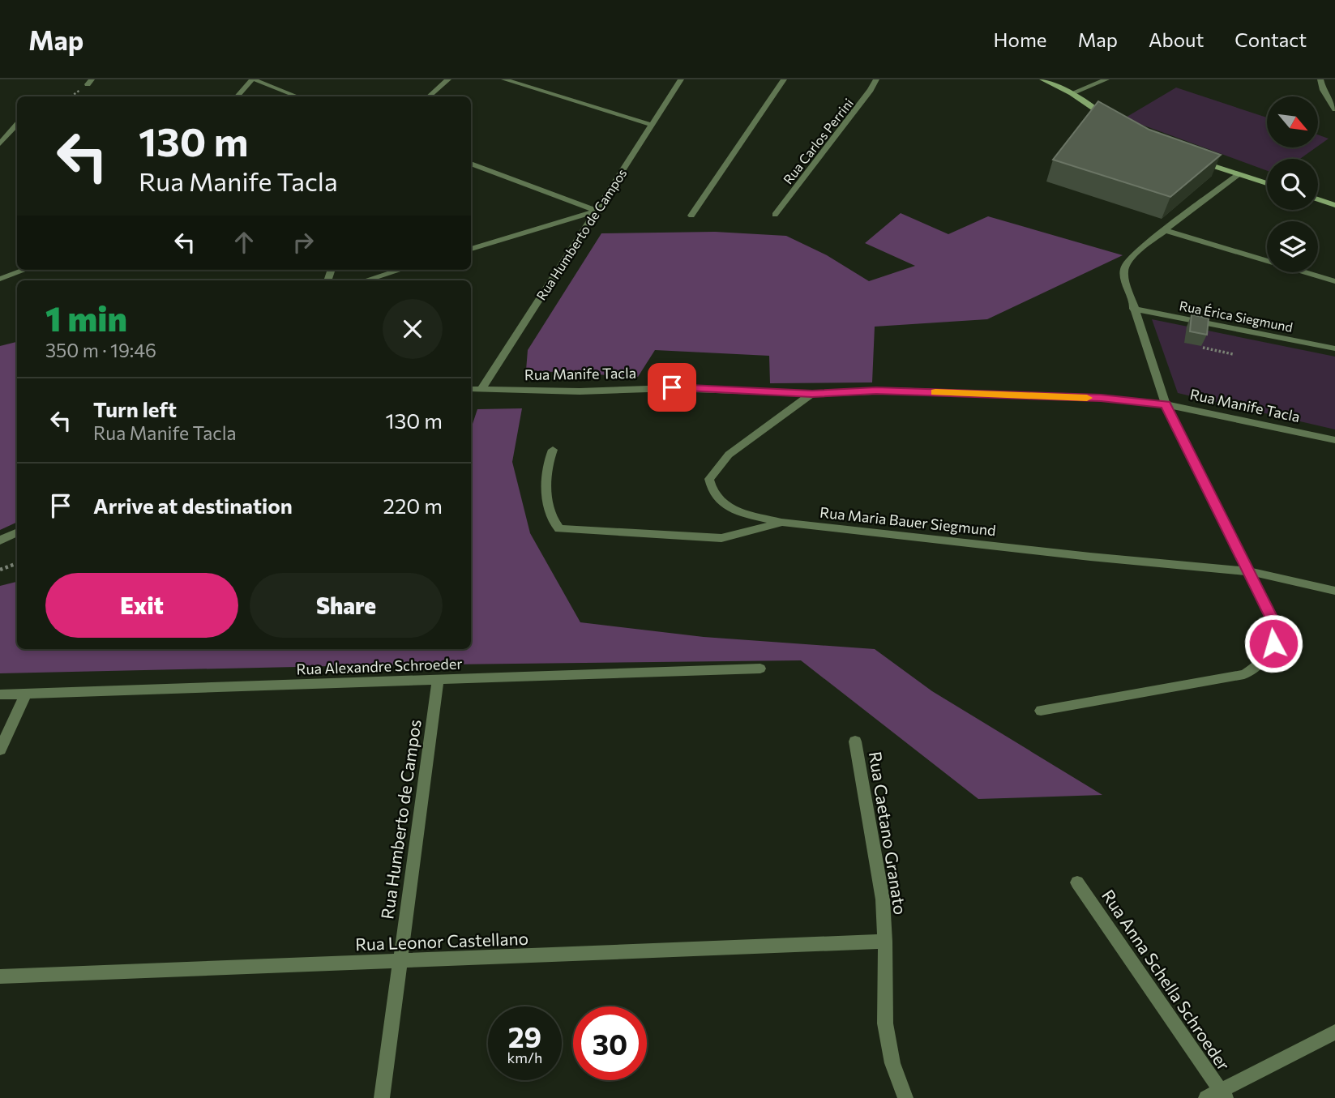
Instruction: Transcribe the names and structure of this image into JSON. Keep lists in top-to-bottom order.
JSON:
{
  "streets": {
    "street": [
      "Rua Carlos Perrini",
      "Rua Humberto de Campos",
      "Rua Érica Siegmund",
      "Rua Manife Tacla",
      "Rua Maria Bauer Siegmund",
      "Rua Alexandre Schroeder",
      "Rua Caetano Granato",
      "Rua Leonor Castellano",
      "Rua Anna Schella Schroeder"
    ]
  },
  "crossings": [
    ["Rua Humberto de Campos", "Rua Manife Tacla"],
    ["Rua Humberto de Campos", "Rua Alexandre Schroeder"],
    ["Rua Humberto de Campos", "Rua Leonor Castellano"],
    ["Rua Caetano Granato", "Rua Leonor Castellano"]
  ],
  "north": "bottom right",
  "page": {
    "header": "Map",
    "nav": [
      "Home",
      "Map",
      "About",
      "Contact"
    ],
    "turn": ["130 m", "Rua Manife Tacla"],
    "heading": ["1 min", "350 m · 19:46"],
    "list": [
      {
        "name": "Turn left",
        "note": "Rua Manife Tacla",
        "value": "130 m"
      },
      {
        "name": "Arrive at destination",
        "value": "220 m"
      }
    ],
    "buttons": ["Exit", "Share"],
    "speed": "29 km/h",
    "limit": "30"
  }
}
